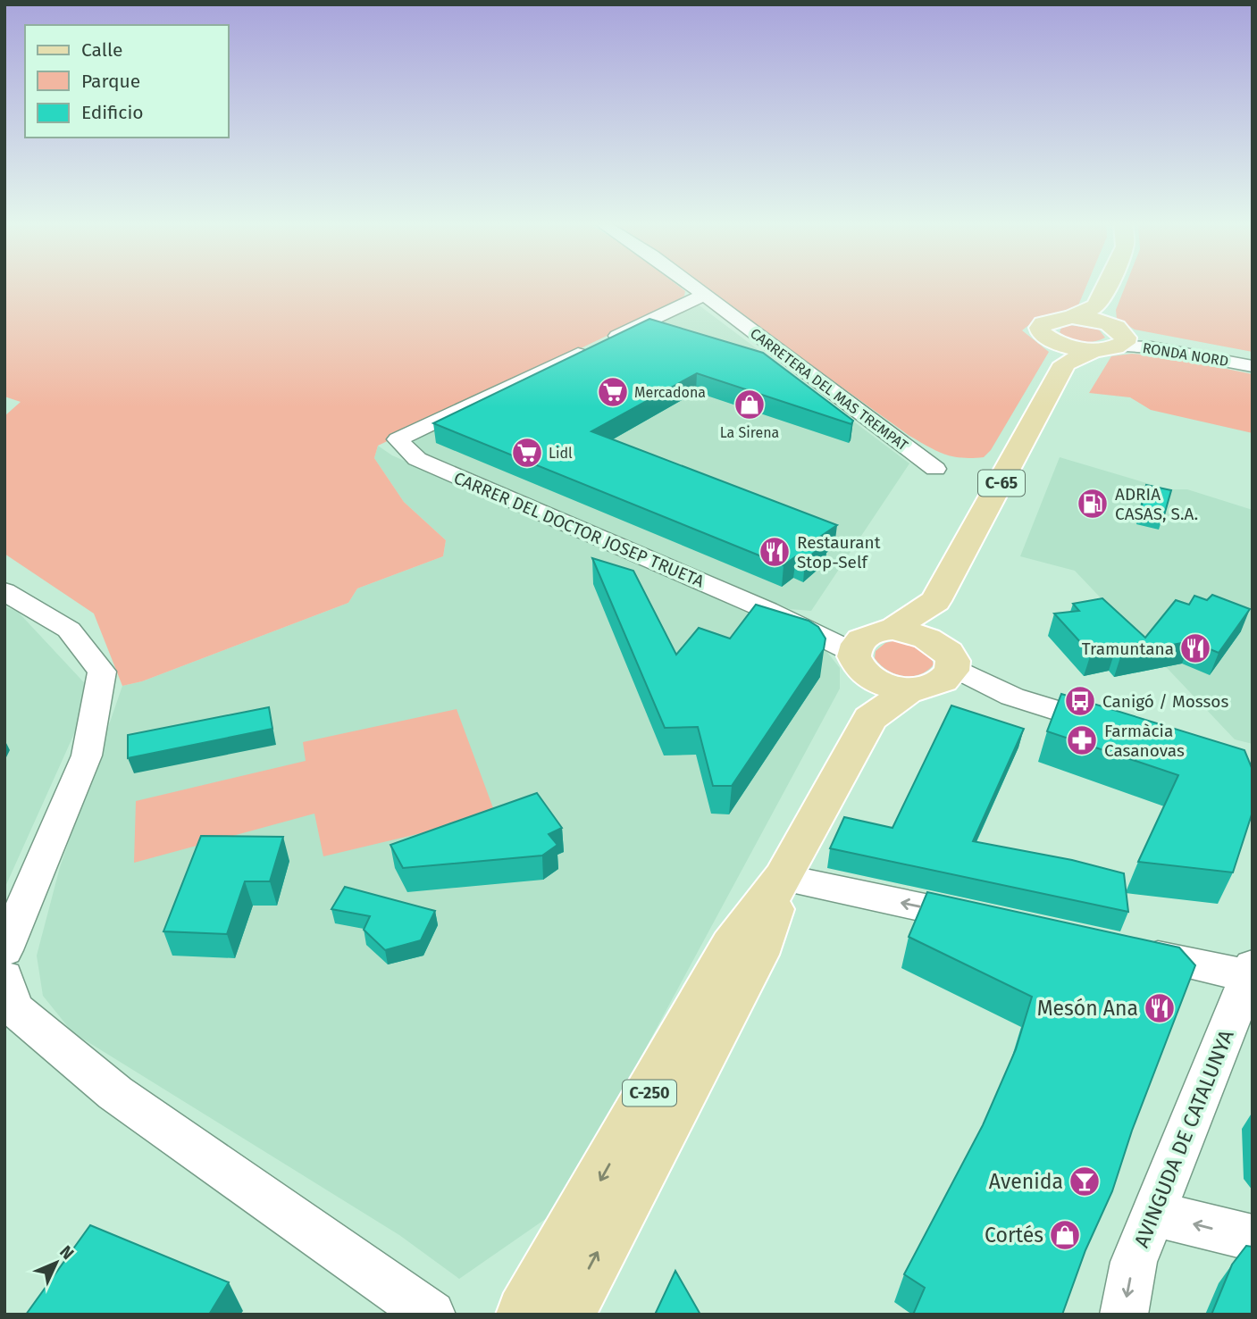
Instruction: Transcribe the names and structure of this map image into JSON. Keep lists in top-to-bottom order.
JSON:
{
  "streets": {
    "main road": ["C-65", "C-250"],
    "street": [
      "RONDA NORD",
      "CARRETERA DEL MAS TREMPAT",
      "CARRER DEL DOCTOR JOSEP TRUETA",
      "AVINGUDA DE CATALUNYA"
    ]
  },
  "crossings": [
    ["CARRETERA DEL MAS TREMPAT", "CARRER DEL DOCTOR JOSEP TRUETA"],
    ["C-65", "CARRER DEL DOCTOR JOSEP TRUETA"],
    ["C-65", "C-250"],
    ["CARRER DEL DOCTOR JOSEP TRUETA", "C-250"]
  ],
  "places": {
    "supermarket": ["Mercadona", "Lidl"],
    "shop": ["La Sirena", "Cortés"],
    "fuel station": ["ADRIA CASAS, S.A."],
    "restaurant": ["Restaurant Stop-Self", "Tramuntana", "Mesón Ana"],
    "bus stop": ["Canigó / Mossos"],
    "pharmacy": ["Farmàcia Casanovas"],
    "bar": ["Avenida"]
  },
  "legend": ["Calle", "Parque", "Edificio"],
  "north": "top right"
}
